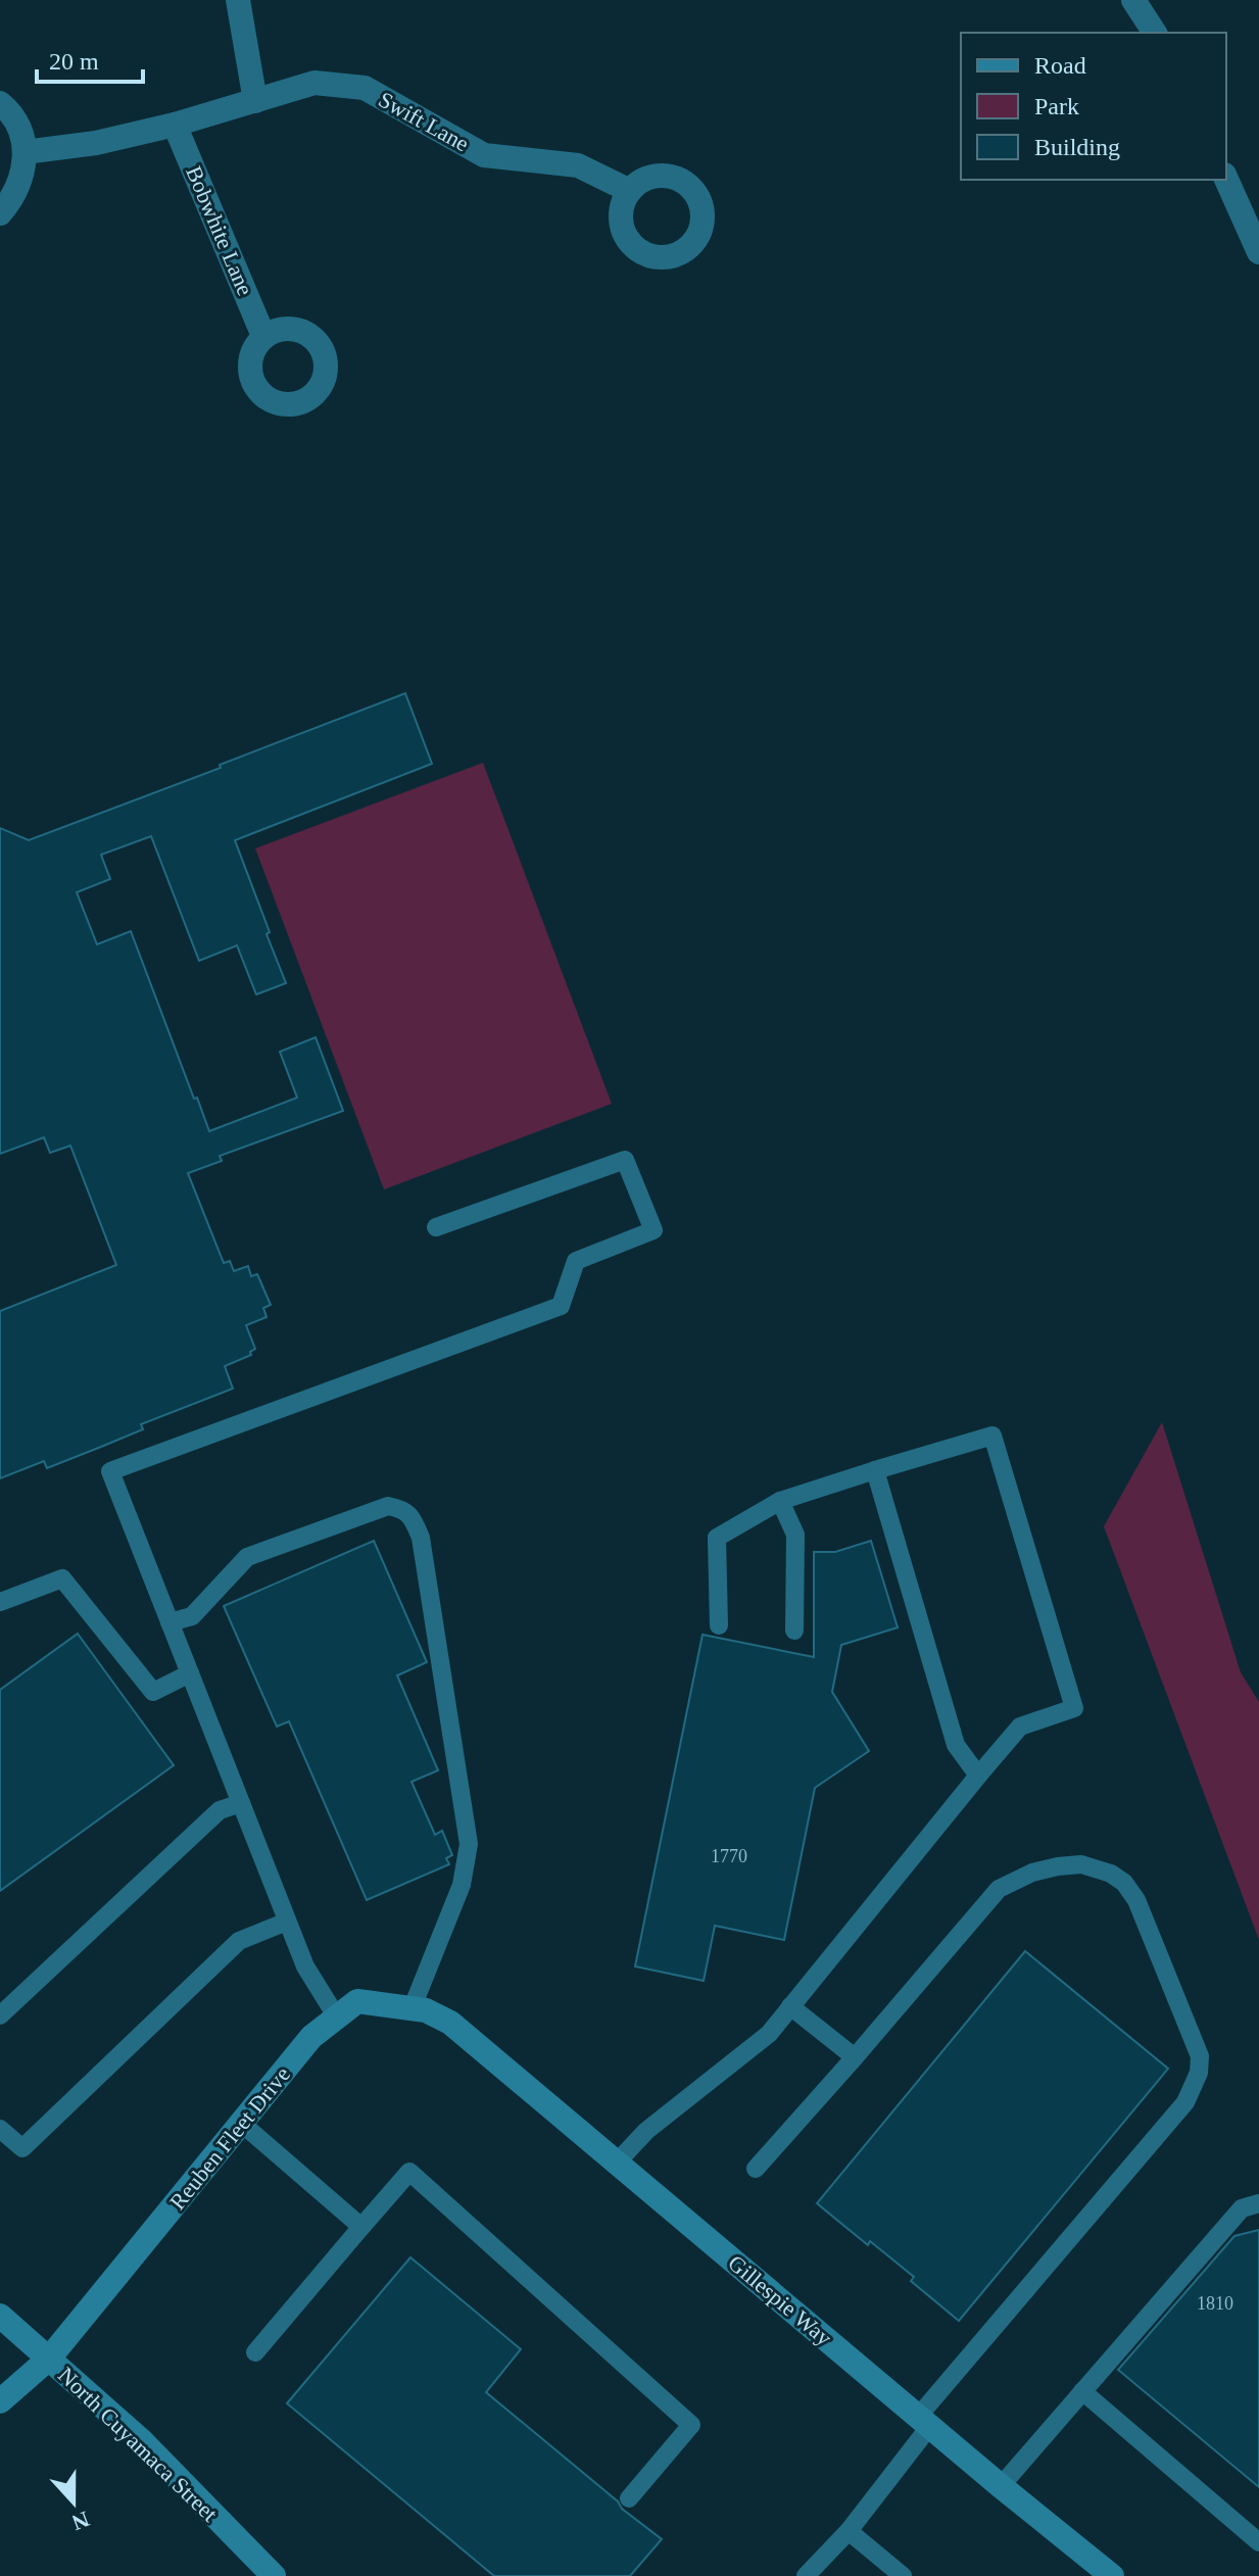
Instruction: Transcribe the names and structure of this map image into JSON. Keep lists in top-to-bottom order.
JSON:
{
  "streets": {
    "street": [
      "Swift Lane",
      "Bobwhite Lane",
      "Reuben Fleet Drive",
      "Gillespie Way",
      "North Cuyamaca Street"
    ]
  },
  "crossings": [
    ["Swift Lane", "Bobwhite Lane"],
    ["Reuben Fleet Drive", "Gillespie Way"],
    ["Reuben Fleet Drive", "North Cuyamaca Street"]
  ],
  "house_numbers": ["1770", "1810"],
  "legend": ["Road", "Park", "Building"],
  "scale_bar": "20 m",
  "north": "bottom"
}
